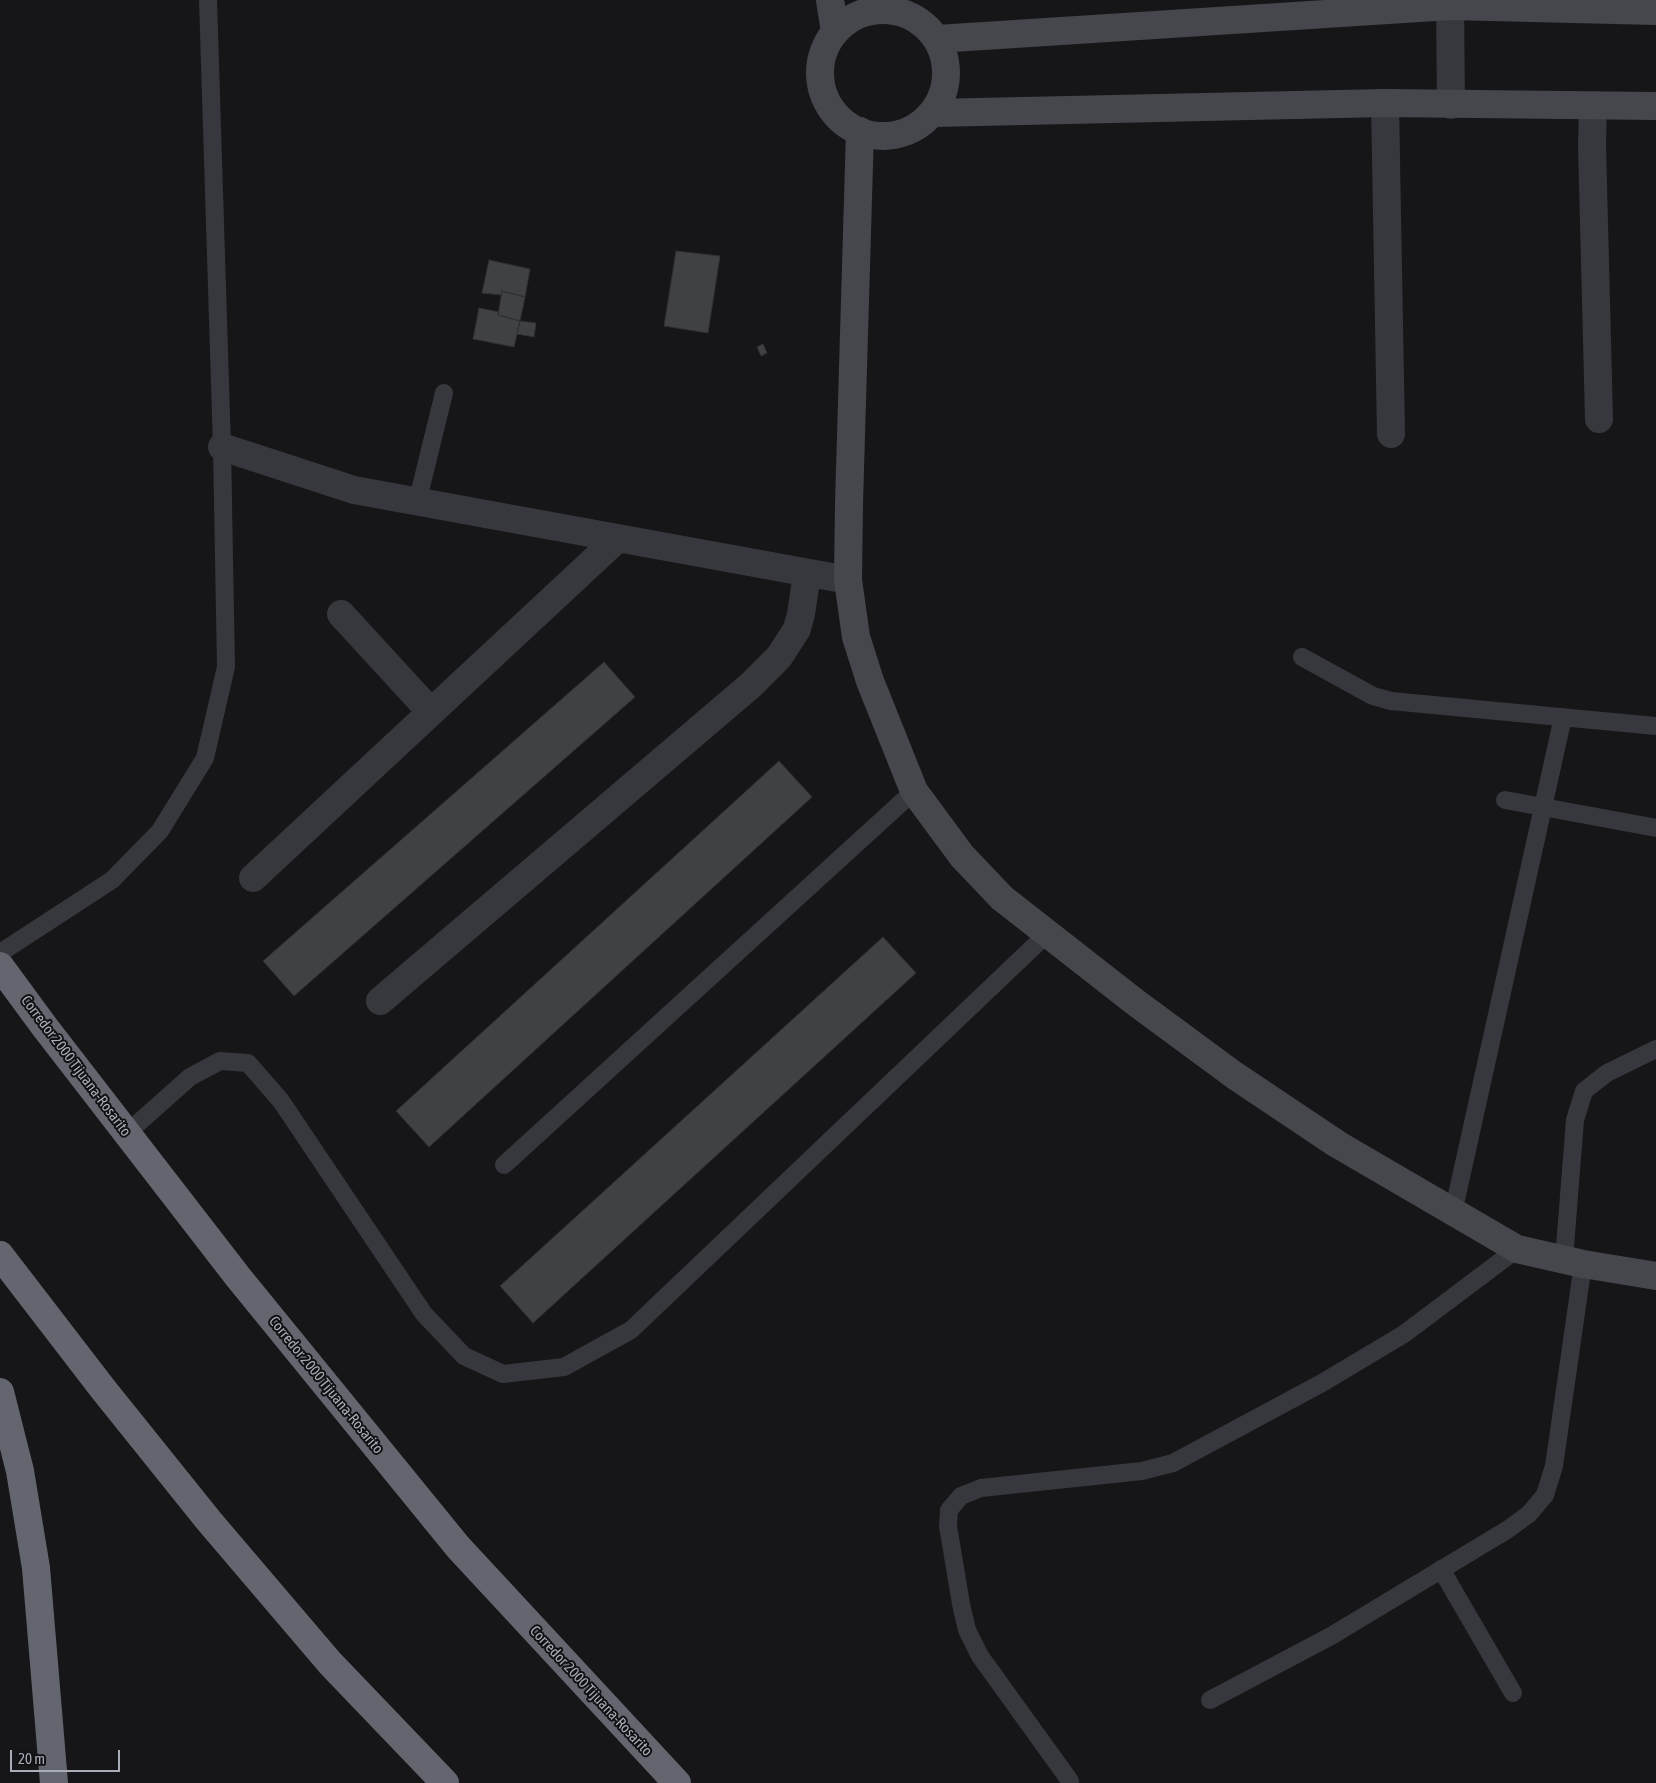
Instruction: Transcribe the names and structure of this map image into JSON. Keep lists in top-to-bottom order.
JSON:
{
  "streets": {
    "highway": ["Corredor 2000 Tijuana-Rosarito"]
  },
  "scale_bar": "20 m"
}
